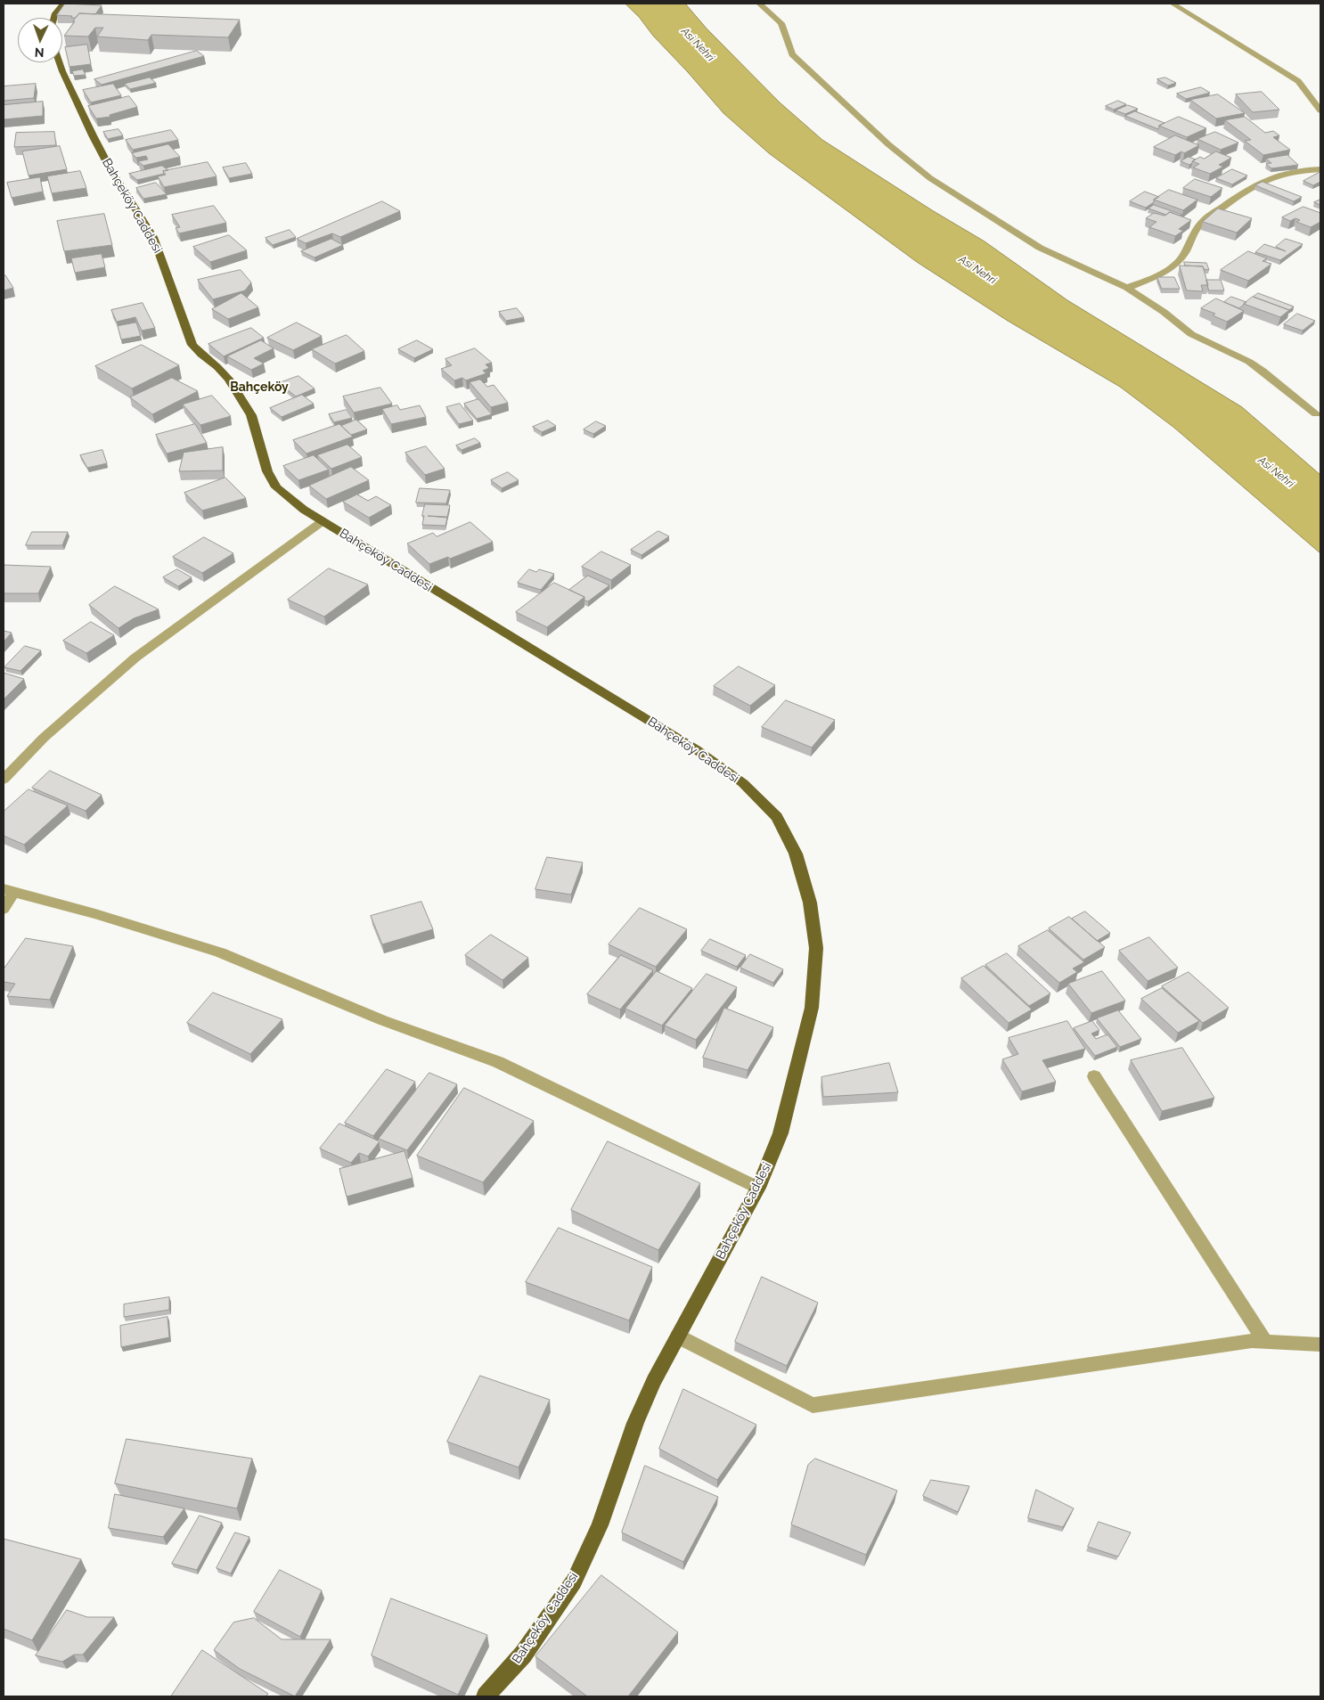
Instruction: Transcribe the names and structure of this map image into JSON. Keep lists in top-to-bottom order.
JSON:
{
  "streets": {
    "main road": ["Bahçeköy Caddesi"]
  },
  "districts": ["Bahçeköy"],
  "water": ["Asi Nehri"],
  "north": "bottom"
}
